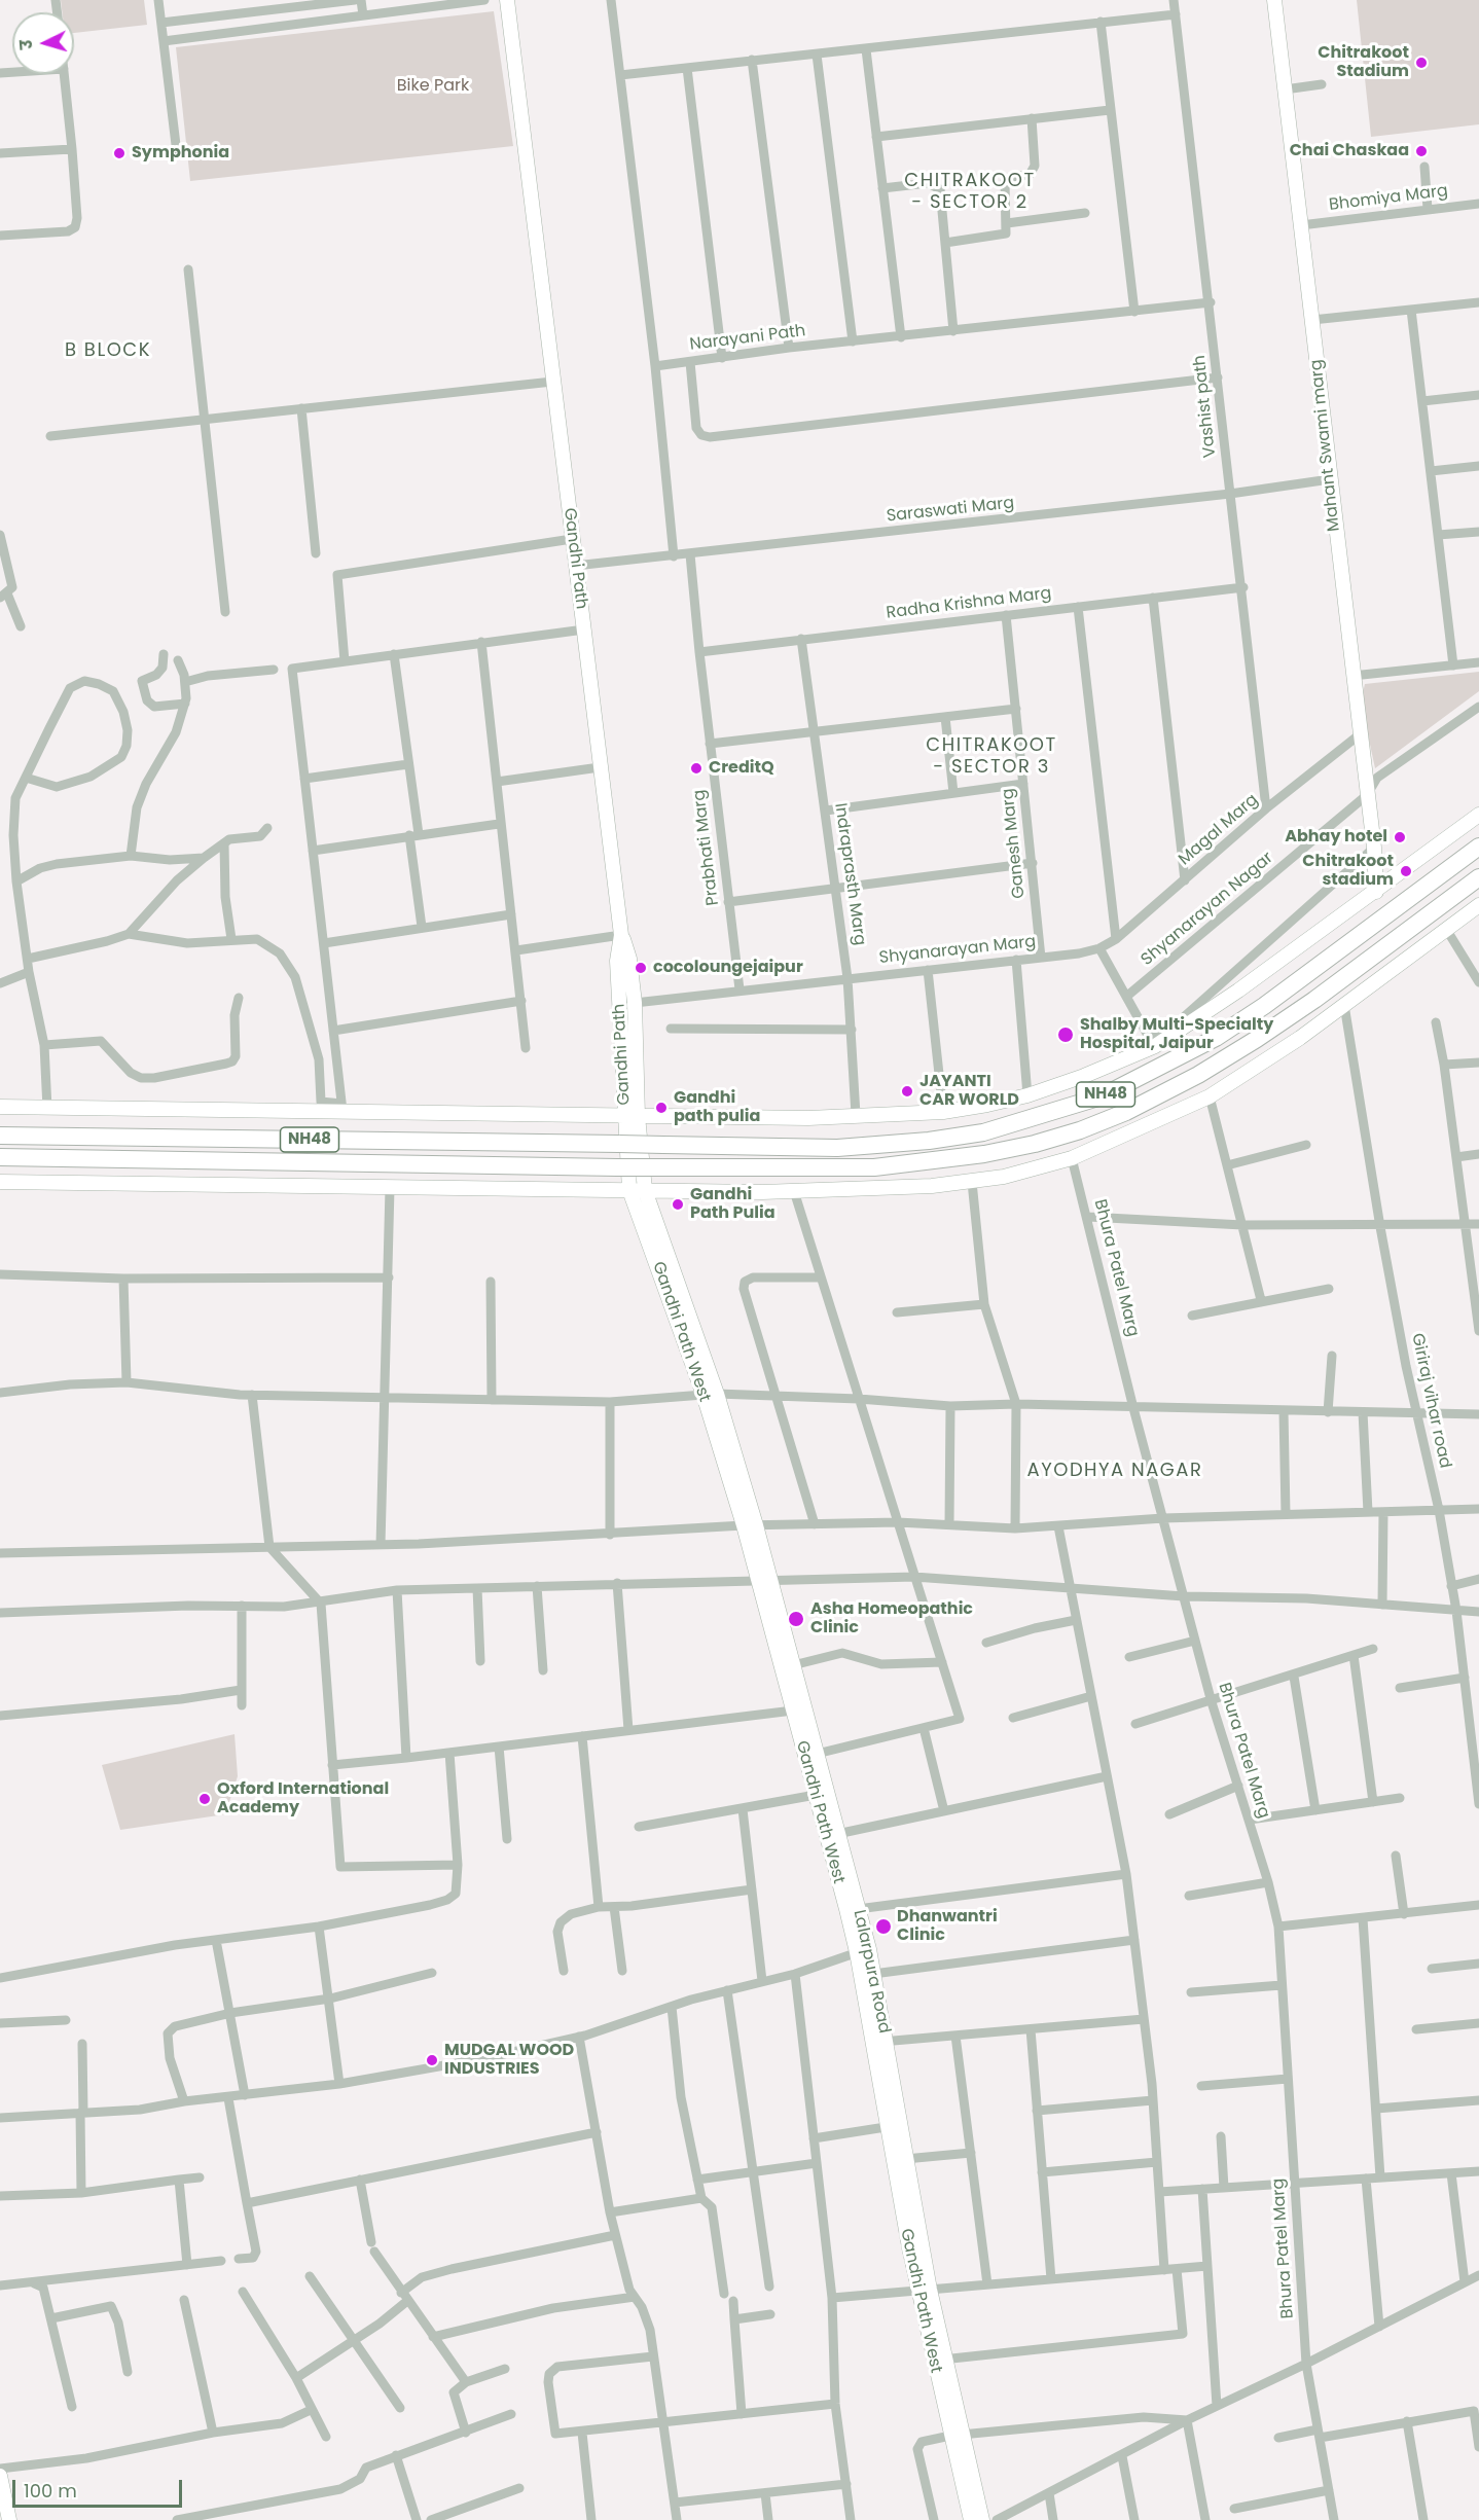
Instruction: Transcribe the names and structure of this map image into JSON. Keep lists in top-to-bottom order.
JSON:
{
  "streets": {
    "highway": ["NH48"],
    "street": [
      "Bhomiya Marg",
      "Narayani Path",
      "Vashist path",
      "Mahant Swami marg",
      "Saraswati Marg",
      "Gandhi Path",
      "Radha Krishna Marg",
      "Magal Marg",
      "Ganesh Marg",
      "Prabhati Marg",
      "Indraprasth Marg",
      "Shyanarayan Nagar",
      "Shyanarayan Marg",
      "Bhura Patel Marg",
      "Gandhi Path West",
      "Giriraj vihar road",
      "Lalarpura Road"
    ]
  },
  "crossings": [
    ["Bhomiya Marg", "Mahant Swami marg"],
    ["Narayani Path", "Vashist path"],
    ["Vashist path", "Saraswati Marg"],
    ["Vashist path", "Radha Krishna Marg"],
    ["Vashist path", "Magal Marg"],
    ["Mahant Swami marg", "Saraswati Marg"],
    ["Mahant Swami marg", "Magal Marg"],
    ["Mahant Swami marg", "Shyanarayan Nagar"],
    ["Saraswati Marg", "Gandhi Path"],
    ["Saraswati Marg", "Prabhati Marg"],
    ["Gandhi Path", "Gandhi Path West"],
    ["Radha Krishna Marg", "Ganesh Marg"],
    ["Radha Krishna Marg", "Prabhati Marg"],
    ["Radha Krishna Marg", "Indraprasth Marg"],
    ["Magal Marg", "Shyanarayan Marg"],
    ["Ganesh Marg", "Shyanarayan Marg"],
    ["Prabhati Marg", "Shyanarayan Marg"],
    ["Indraprasth Marg", "Shyanarayan Marg"],
    ["Gandhi Path West", "Lalarpura Road"]
  ],
  "districts": [
    "CHITRAKOOT - SECTOR 2",
    "B BLOCK",
    "CHITRAKOOT - SECTOR 3",
    "AYODHYA NAGAR"
  ],
  "parks": ["Bike Park"],
  "places": [
    "Chitrakoot Stadium",
    "Chai Chaskaa",
    "Symphonia",
    "CreditQ",
    "Abhay hotel",
    "Chitrakoot stadium",
    "cocoloungejaipur",
    "Shalby Multi-Specialty Hospital, Jaipur",
    "JAYANTI CAR WORLD",
    "Gandhi path pulia",
    "Gandhi Path Pulia",
    "Asha Homeopathic Clinic",
    "Oxford International Academy",
    "Dhanwantri Clinic",
    "MUDGAL WOOD INDUSTRIES"
  ],
  "scale_bar": "100 m",
  "north": "left"
}
